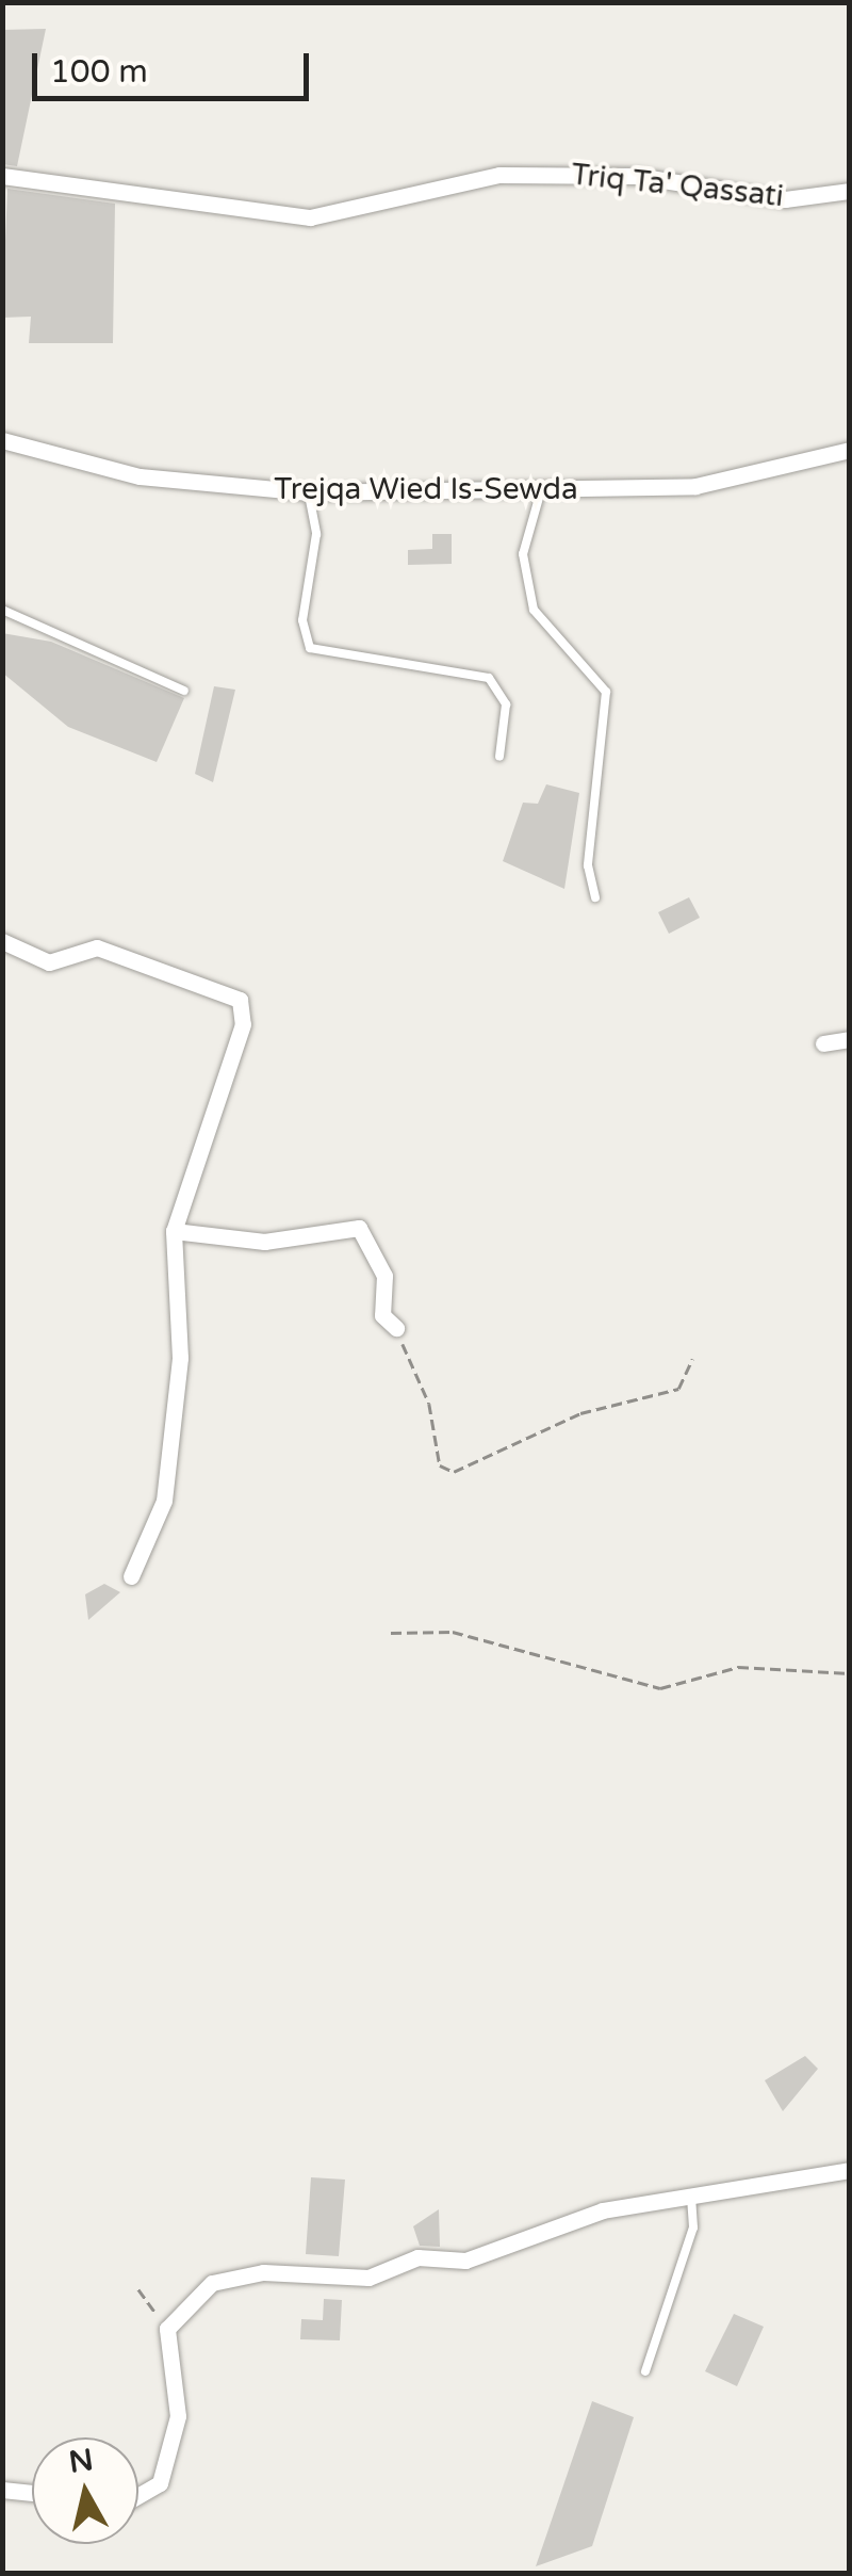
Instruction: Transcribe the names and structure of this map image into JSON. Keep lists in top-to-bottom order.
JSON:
{
  "streets": {
    "street": ["Triq Ta' Qassati", "Trejqa Wied Is-Sewda"]
  },
  "scale_bar": "100 m",
  "north": "top"
}
